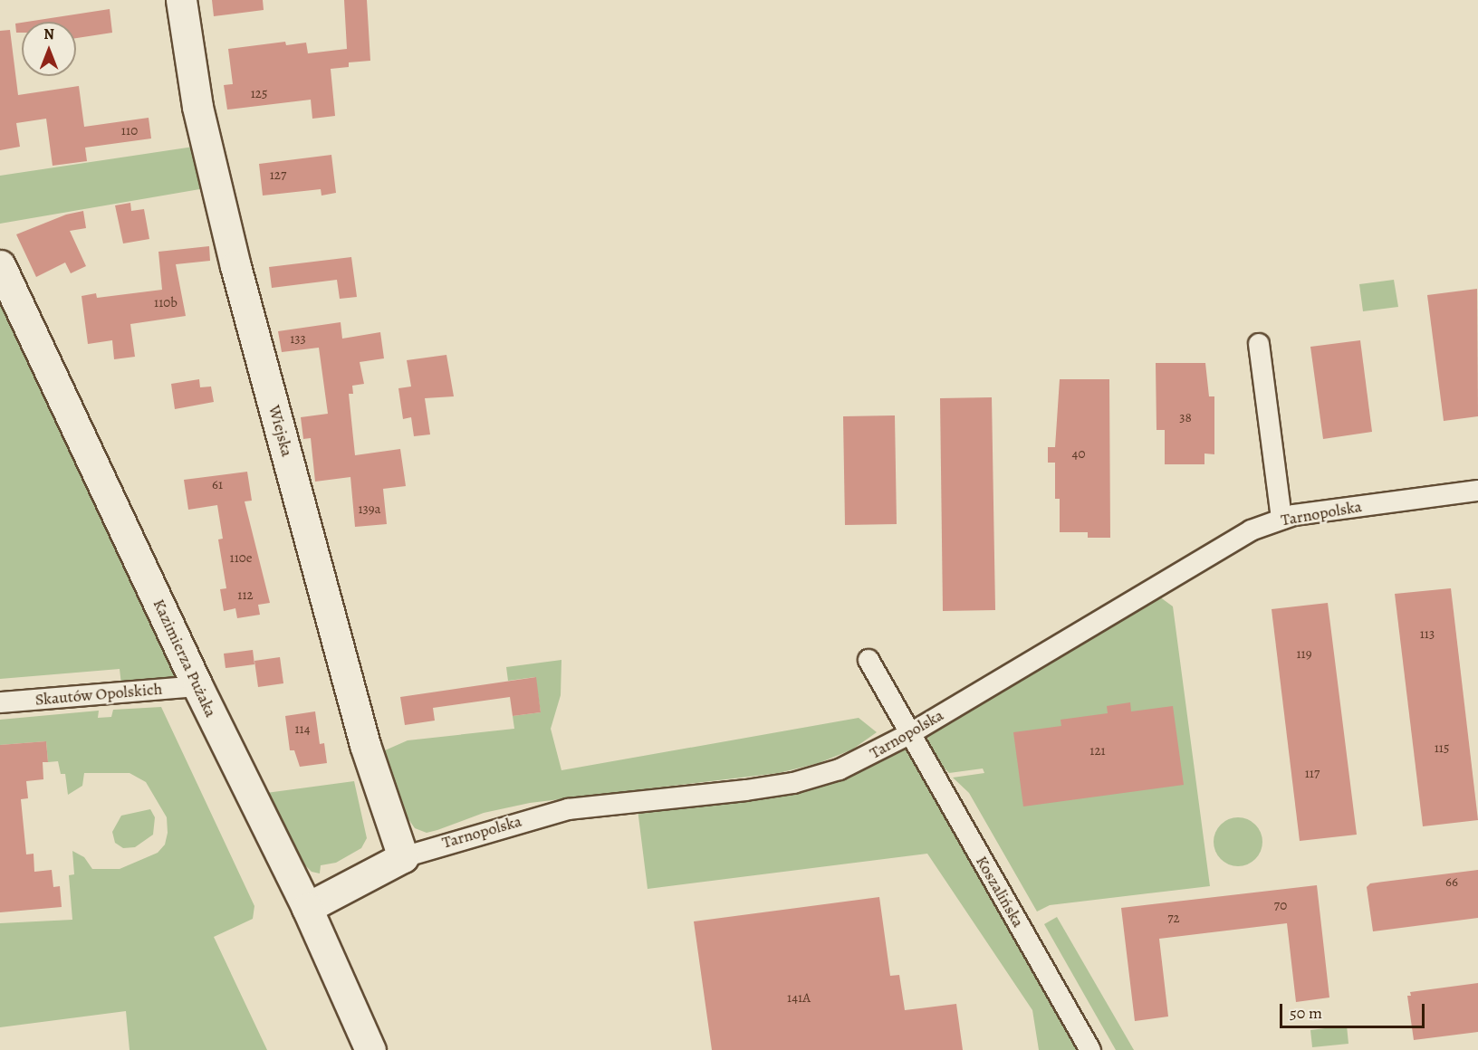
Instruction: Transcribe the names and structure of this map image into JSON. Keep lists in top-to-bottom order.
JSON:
{
  "streets": {
    "street": [
      "Wiejska",
      "Tarnopolska",
      "Kazimierza Pużaka",
      "Skautów Opolskich",
      "Koszalińska"
    ]
  },
  "crossings": [
    ["Wiejska", "Tarnopolska"],
    ["Tarnopolska", "Kazimierza Pużaka"],
    ["Tarnopolska", "Koszalińska"],
    ["Kazimierza Pużaka", "Skautów Opolskich"]
  ],
  "house_numbers": [
    "125",
    "110",
    "127",
    "110b",
    "133",
    "38",
    "40",
    "61",
    "139a",
    "110e",
    "112",
    "113",
    "119",
    "114",
    "115",
    "121",
    "117",
    "66",
    "70",
    "72",
    "141A"
  ],
  "scale_bar": "50 m",
  "north": "top"
}
